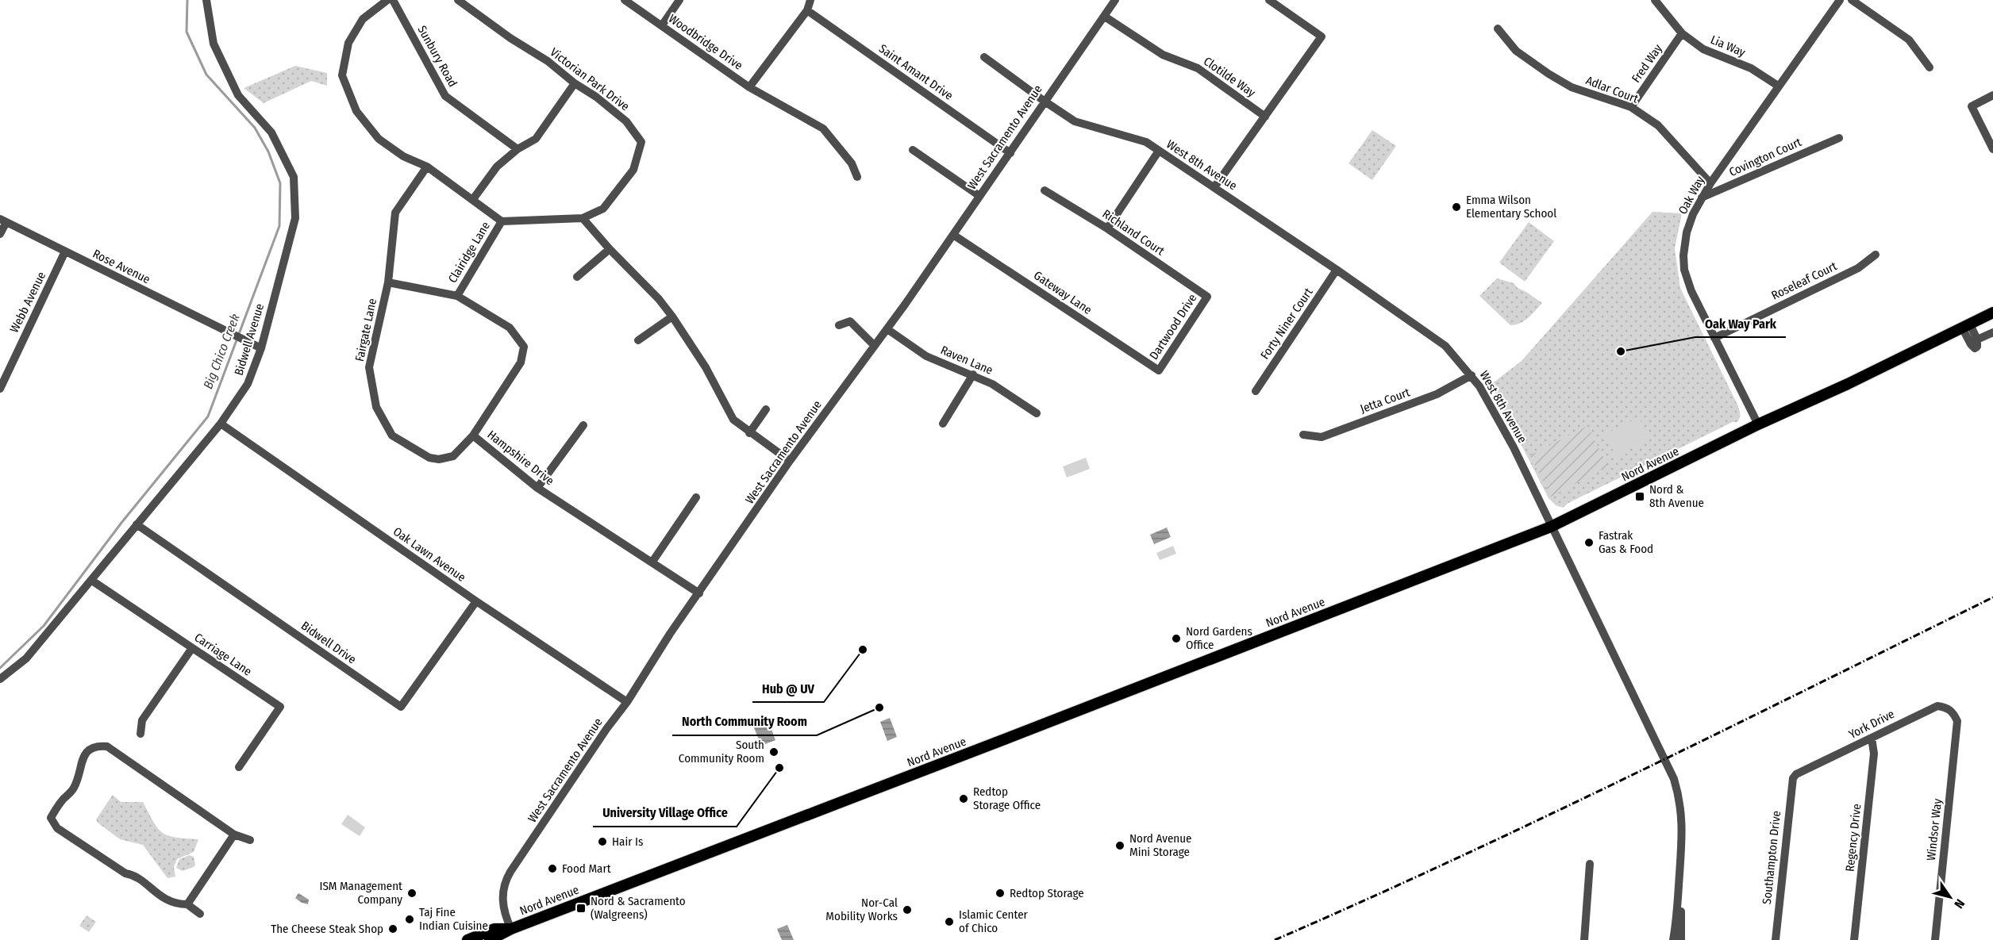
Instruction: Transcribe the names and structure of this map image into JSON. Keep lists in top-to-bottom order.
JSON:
{
  "streets": {
    "main road": ["Nord Avenue"],
    "street": [
      "Woodbridge Drive",
      "Lia Way",
      "Sunbury Road",
      "Fred Way",
      "Saint Amant Drive",
      "Clotilde Way",
      "Victorian Park Drive",
      "Adlar Court",
      "West Sacramento Avenue",
      "Covington Court",
      "West 8th Avenue",
      "Oak Way",
      "Richland Court",
      "Clairidge Lane",
      "Rose Avenue",
      "Roseleaf Court",
      "Gateway Lane",
      "Webb Avenue",
      "Forty Niner Court",
      "Dartwood Drive",
      "Fairgate Lane",
      "Bidwell Avenue",
      "Raven Lane",
      "Jetta Court",
      "Hampshire Drive",
      "Oak Lawn Avenue",
      "Bidwell Drive",
      "Carriage Lane",
      "York Drive",
      "Windsor Way",
      "Regency Drive",
      "Southampton Drive"
    ]
  },
  "crossings": [
    ["Lia Way", "Fred Way"],
    ["Lia Way", "Oak Way"],
    ["Fred Way", "Adlar Court"],
    ["Saint Amant Drive", "West Sacramento Avenue"],
    ["Clotilde Way", "West Sacramento Avenue"],
    ["Victorian Park Drive", "Clairidge Lane"],
    ["Adlar Court", "Oak Way"],
    ["West Sacramento Avenue", "West 8th Avenue"],
    ["West Sacramento Avenue", "Gateway Lane"],
    ["West Sacramento Avenue", "Raven Lane"],
    ["West Sacramento Avenue", "Hampshire Drive"],
    ["West Sacramento Avenue", "Nord Avenue"],
    ["West Sacramento Avenue", "Oak Lawn Avenue"],
    ["Covington Court", "Oak Way"],
    ["West 8th Avenue", "Forty Niner Court"],
    ["West 8th Avenue", "Jetta Court"],
    ["West 8th Avenue", "Nord Avenue"],
    ["Oak Way", "Roseleaf Court"],
    ["Oak Way", "Nord Avenue"],
    ["Richland Court", "Dartwood Drive"],
    ["Clairidge Lane", "Fairgate Lane"],
    ["Clairidge Lane", "Hampshire Drive"],
    ["Rose Avenue", "Webb Avenue"],
    ["Rose Avenue", "Bidwell Avenue"],
    ["Gateway Lane", "Dartwood Drive"],
    ["Fairgate Lane", "Hampshire Drive"],
    ["Bidwell Avenue", "Oak Lawn Avenue"],
    ["Bidwell Avenue", "Bidwell Drive"],
    ["Bidwell Avenue", "Carriage Lane"],
    ["Oak Lawn Avenue", "Bidwell Drive"],
    ["York Drive", "Windsor Way"],
    ["York Drive", "Regency Drive"],
    ["York Drive", "Southampton Drive"]
  ],
  "water": ["Big Chico Creek"],
  "places": {
    "other": [
      "Emma Wilson Elementary School",
      "Oak Way Park",
      "Fastrak Gas & Food",
      "Nord Gardens Office",
      "Hub @ UV",
      "North Community Room",
      "South Community Room",
      "University Village Office",
      "Redtop Storage Office",
      "Hair Is",
      "Nord Avenue Mini Storage",
      "Food Mart",
      "ISM Management Company",
      "Redtop Storage",
      "Nor-Cal Mobility Works",
      "Taj Fine Indian Cuisine",
      "Islamic Center of Chico",
      "The Cheese Steak Shop"
    ],
    "transit": ["Nord & 8th Avenue", "Nord & Sacramento (Walgreens)"]
  },
  "north": "bottom right"
}
